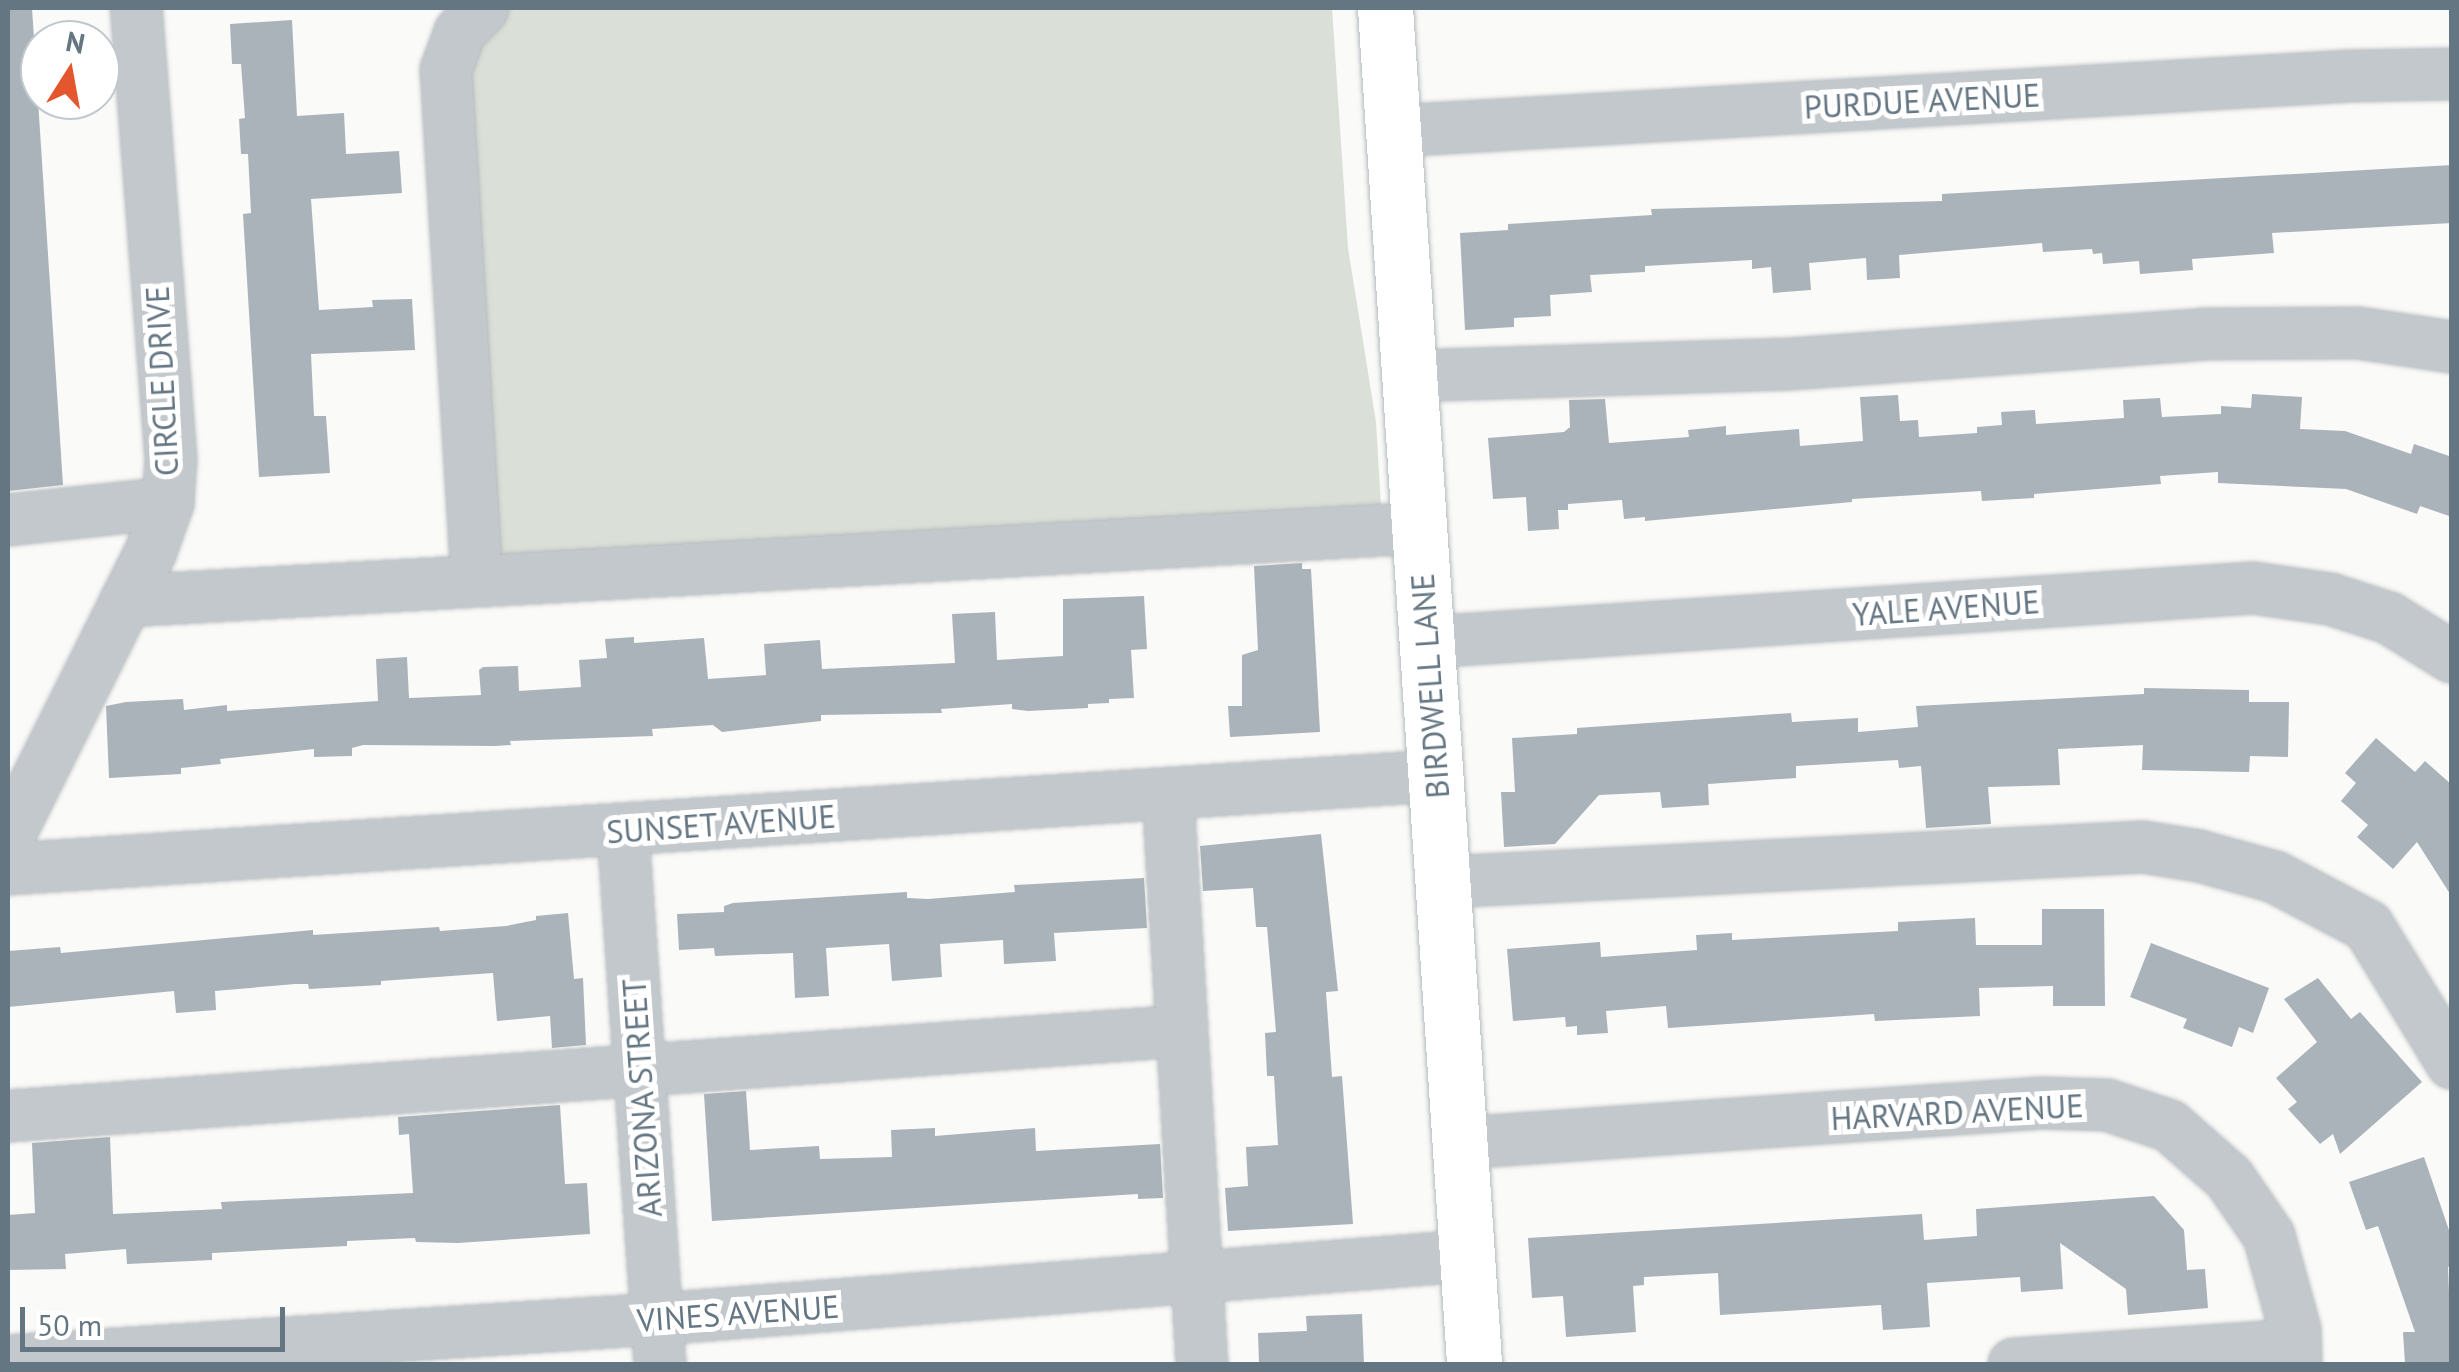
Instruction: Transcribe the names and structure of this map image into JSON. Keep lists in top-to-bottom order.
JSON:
{
  "streets": {
    "main road": ["BIRDWELL LANE"],
    "street": [
      "PURDUE AVENUE",
      "CIRCLE DRIVE",
      "YALE AVENUE",
      "SUNSET AVENUE",
      "ARIZONA STREET",
      "HARVARD AVENUE",
      "VINES AVENUE"
    ]
  },
  "crossings": [
    ["PURDUE AVENUE", "BIRDWELL LANE"],
    ["YALE AVENUE", "BIRDWELL LANE"],
    ["BIRDWELL LANE", "SUNSET AVENUE"],
    ["BIRDWELL LANE", "HARVARD AVENUE"],
    ["BIRDWELL LANE", "VINES AVENUE"],
    ["SUNSET AVENUE", "ARIZONA STREET"],
    ["ARIZONA STREET", "VINES AVENUE"]
  ],
  "scale_bar": "50 m",
  "north": "top"
}
